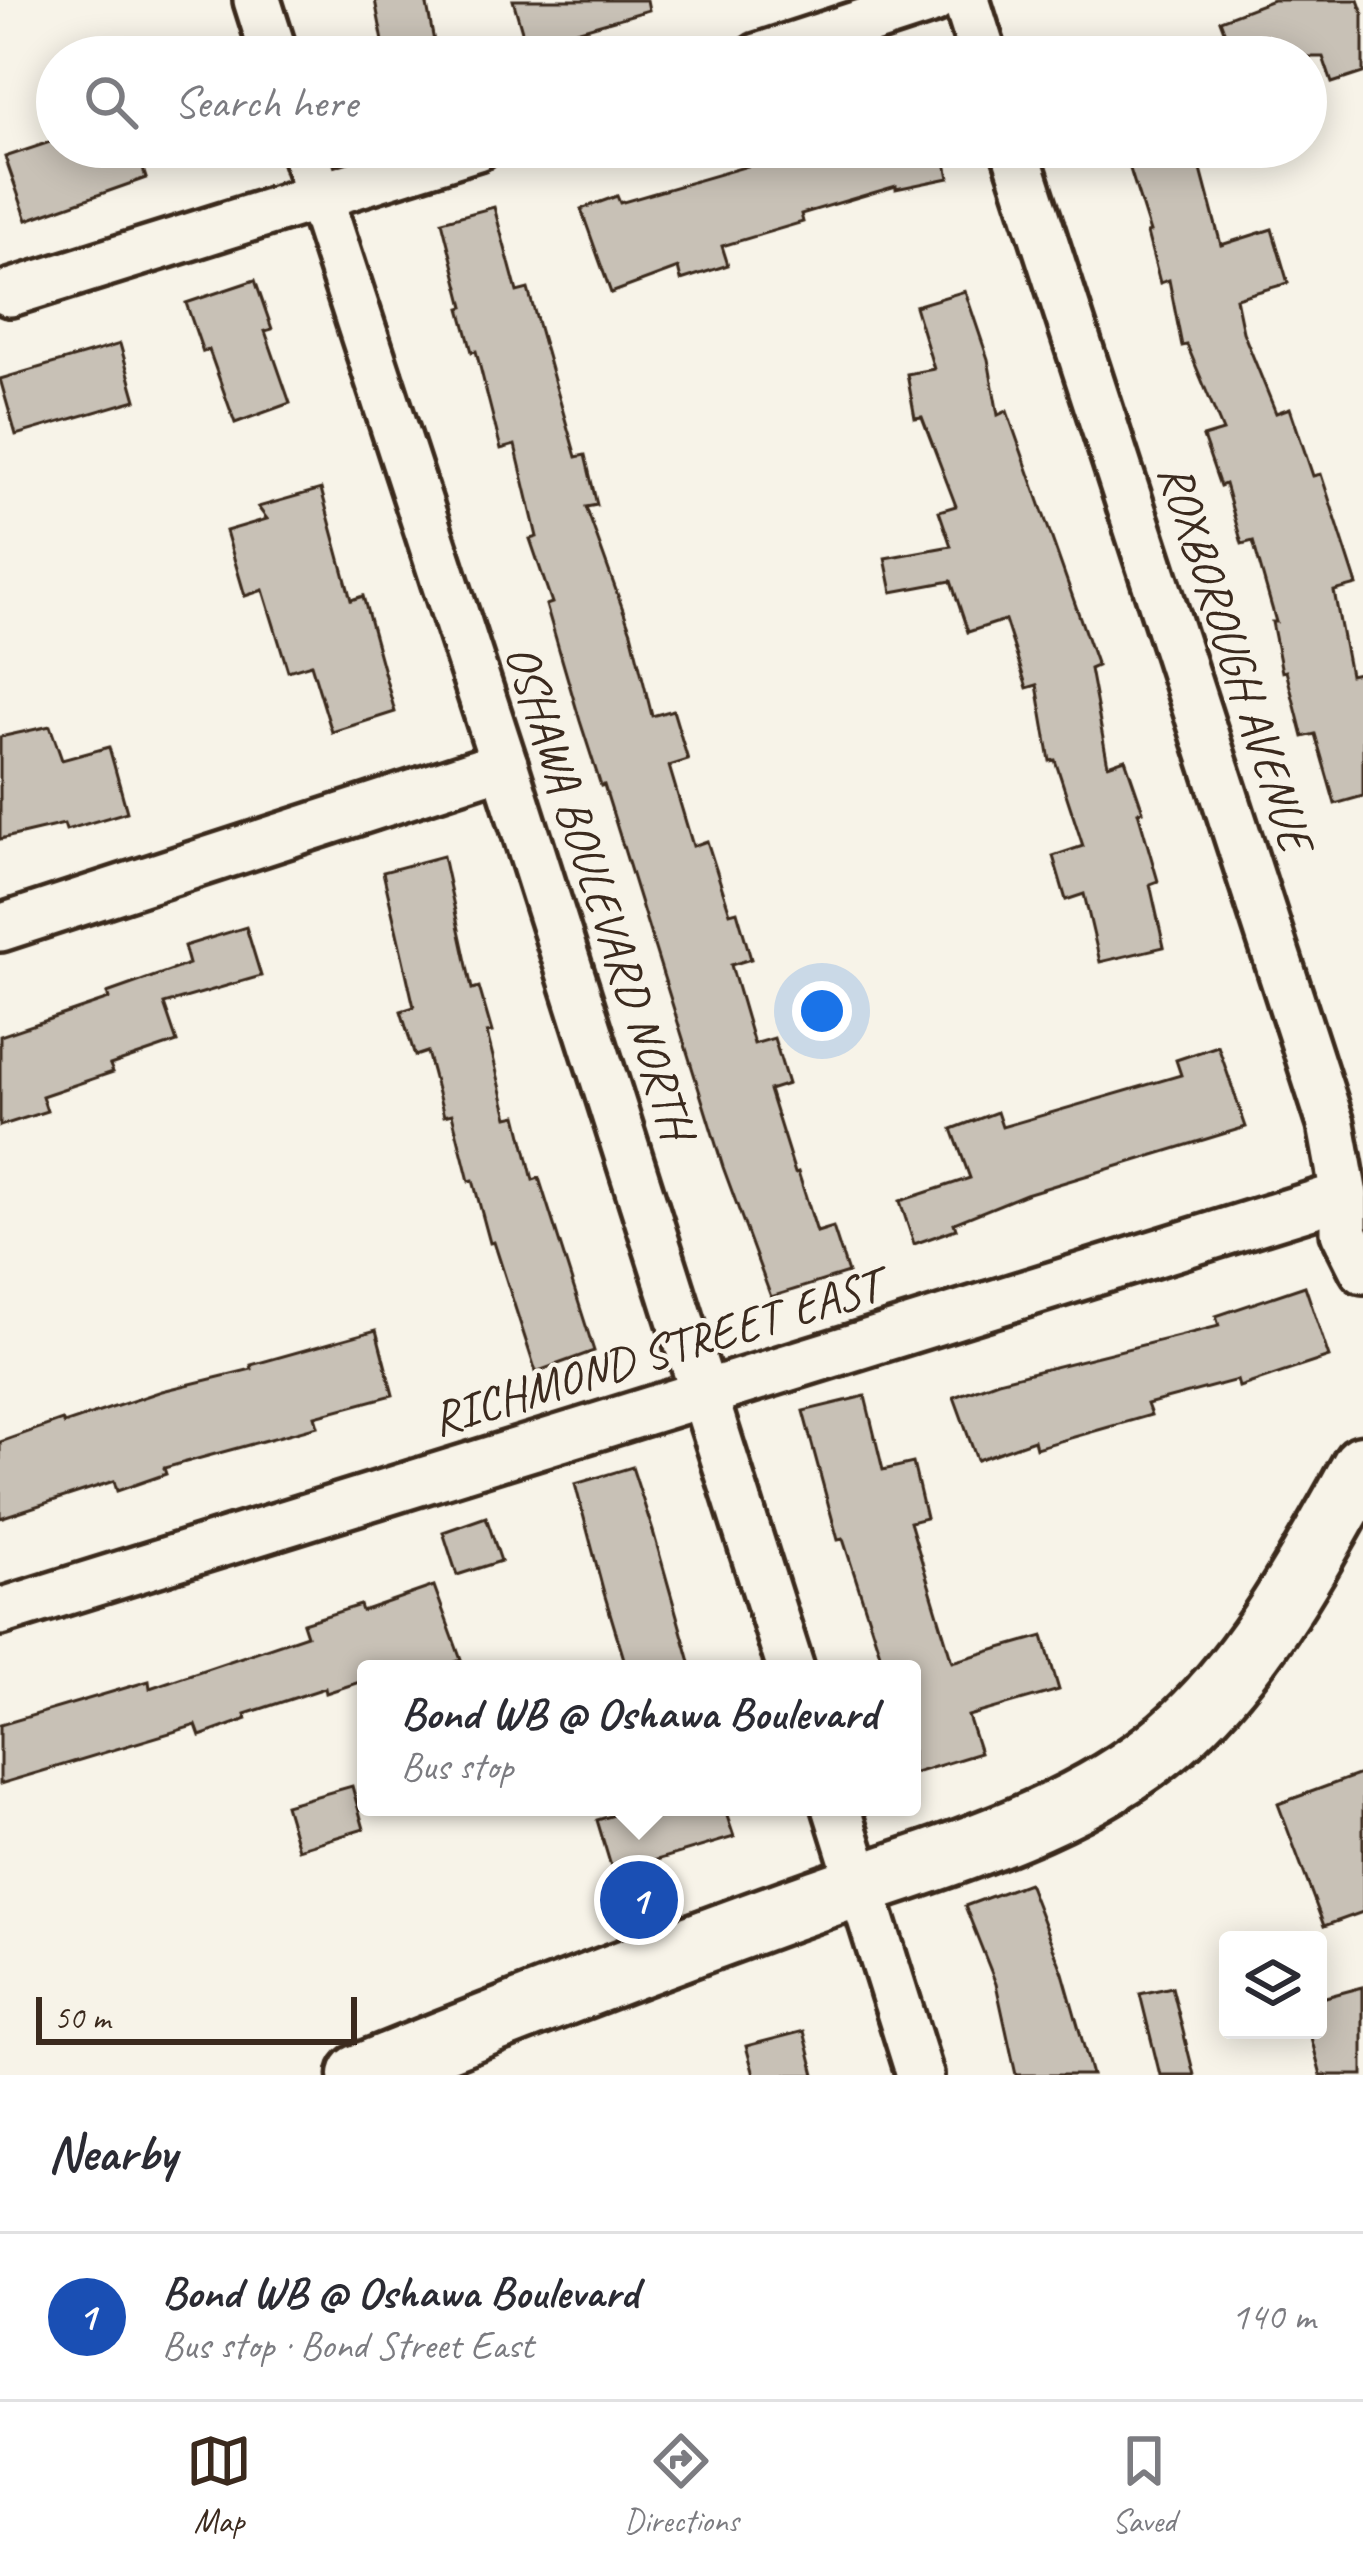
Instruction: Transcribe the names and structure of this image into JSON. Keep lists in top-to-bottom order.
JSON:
{
  "streets": {
    "street": ["ROXBOROUGH AVENUE", "OSHAWA BOULEVARD NORTH", "RICHMOND STREET EAST"]
  },
  "crossings": [
    ["ROXBOROUGH AVENUE", "RICHMOND STREET EAST"],
    ["OSHAWA BOULEVARD NORTH", "RICHMOND STREET EAST"]
  ],
  "scale_bar": "50 m",
  "page": {
    "search": "Search here",
    "popup": ["Bond WB @ Oshawa Boulevard", "Bus stop"],
    "pins": "1",
    "scale": "50 m",
    "heading": "Nearby",
    "list": [
      {
        "mark": "1",
        "name": "Bond WB @ Oshawa Boulevard",
        "note": "Bus stop · Bond Street East",
        "value": "140 m"
      }
    ],
    "nav": ["Map", "Directions", "Saved"]
  }
}
